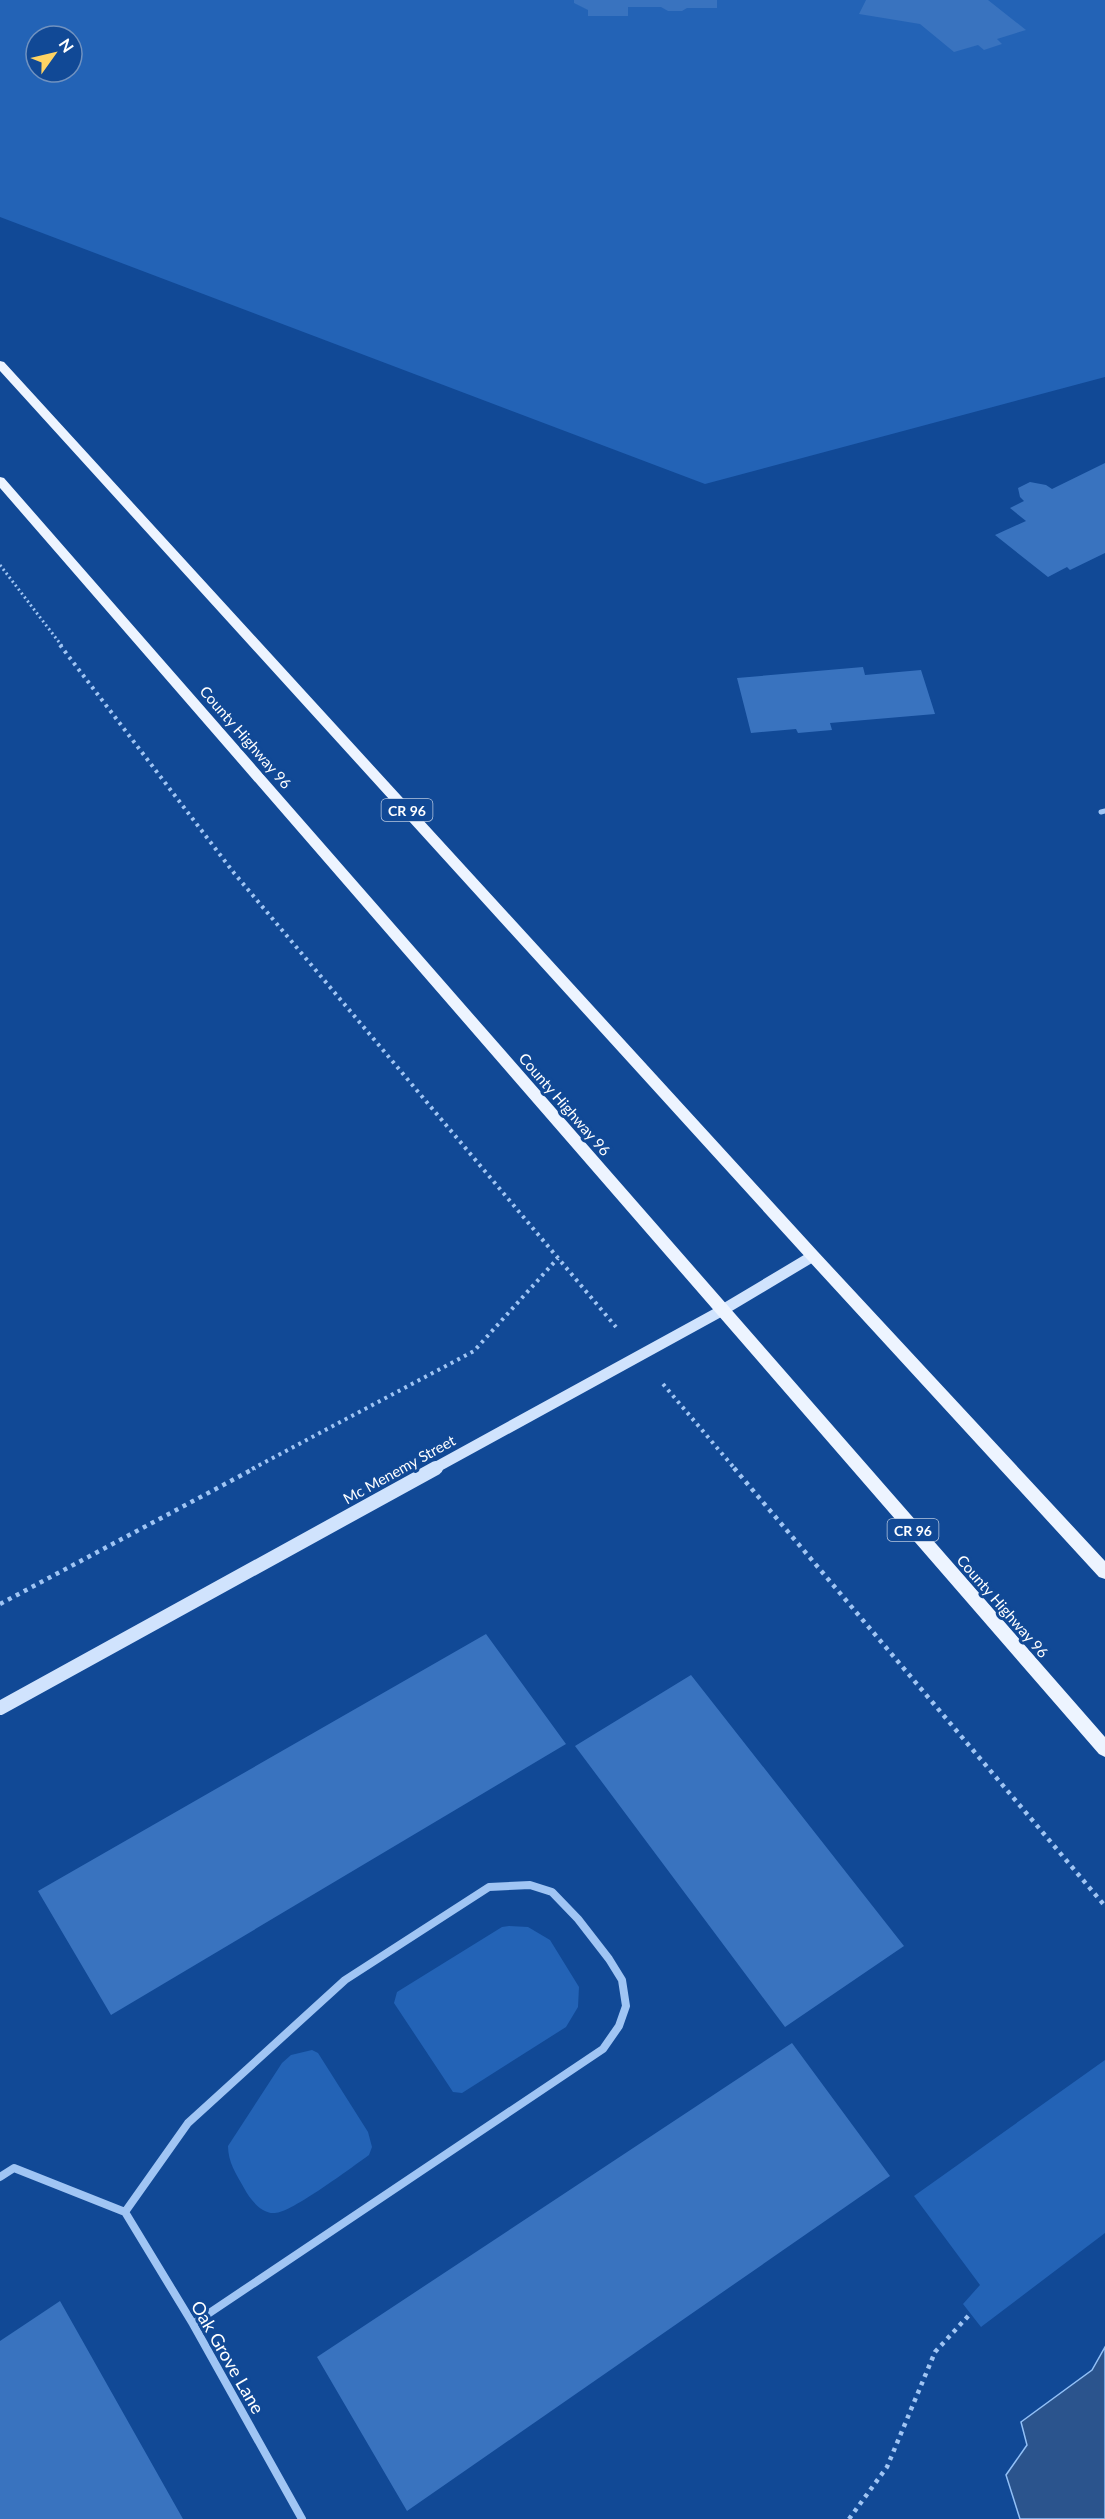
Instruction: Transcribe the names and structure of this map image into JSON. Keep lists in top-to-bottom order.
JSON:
{
  "streets": {
    "main road": ["County Highway 96", "CR 96"],
    "street": ["Mc Menemy Street", "Oak Grove Lane"]
  },
  "crossings": [
    ["County Highway 96", "Mc Menemy Street"],
    ["CR 96", "Mc Menemy Street"]
  ],
  "north": "top right"
}
